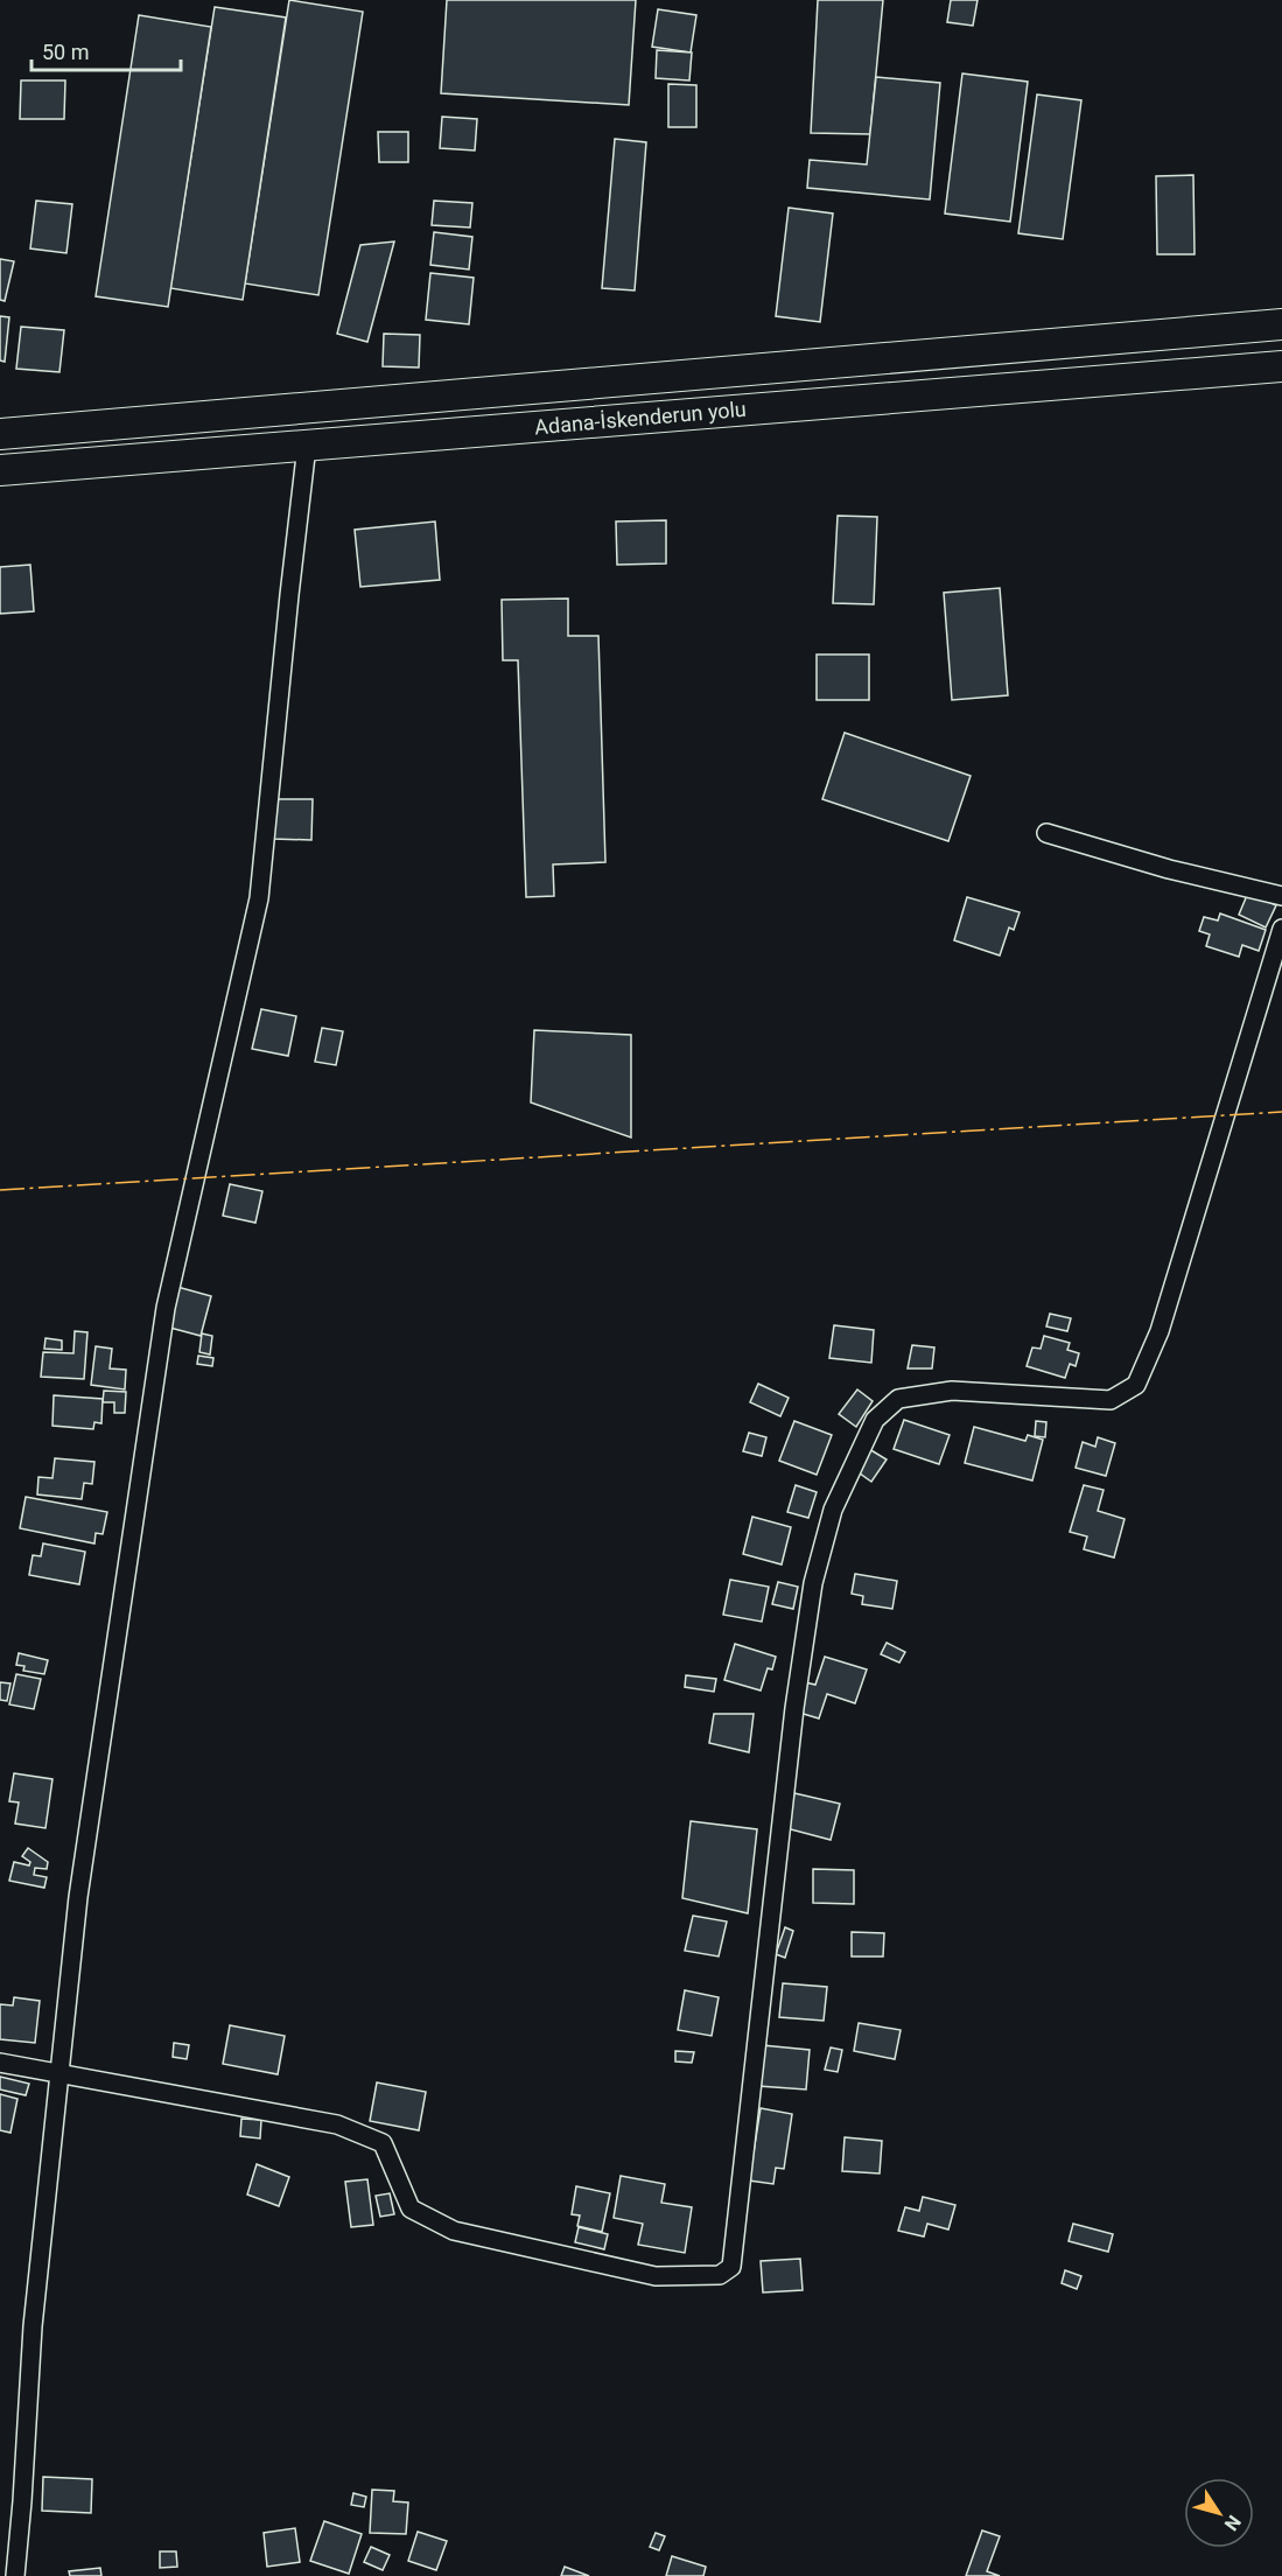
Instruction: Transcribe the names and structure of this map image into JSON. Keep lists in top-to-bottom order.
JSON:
{
  "streets": {
    "highway": ["Adana-İskenderun yolu"]
  },
  "scale_bar": "50 m",
  "north": "bottom right"
}
